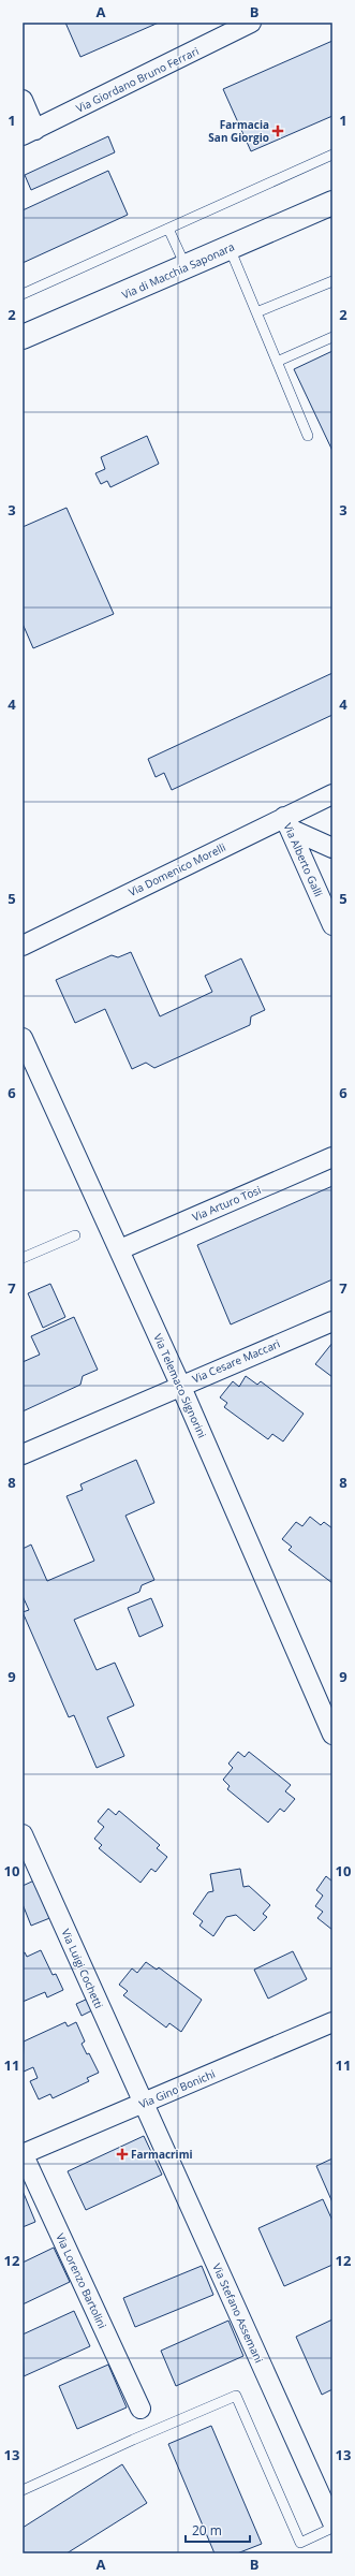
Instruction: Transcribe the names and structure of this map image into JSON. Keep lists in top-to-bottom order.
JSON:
{
  "streets": {
    "street": [
      "Via Giordano Bruno Ferrari",
      "Via di Macchia Saponara",
      "Via Alberto Galli",
      "Via Domenico Morelli",
      "Via Arturo Tosi",
      "Via Cesare Maccari",
      "Via Telemaco Signorini",
      "Via Luigi Cochetti",
      "Via Gino Bonichi",
      "Via Lorenzo Bartolini",
      "Via Stefano Assemani"
    ]
  },
  "crossings": [
    ["Via Alberto Galli", "Via Domenico Morelli"],
    ["Via Arturo Tosi", "Via Telemaco Signorini"],
    ["Via Cesare Maccari", "Via Telemaco Signorini"],
    ["Via Luigi Cochetti", "Via Gino Bonichi"],
    ["Via Luigi Cochetti", "Via Stefano Assemani"],
    ["Via Gino Bonichi", "Via Lorenzo Bartolini"],
    ["Via Gino Bonichi", "Via Stefano Assemani"]
  ],
  "places": {
    "health": ["Farmacia San Giorgio", "Farmacrimi"]
  },
  "scale_bar": "20 m",
  "grid": {
    "columns": ["A", "B"],
    "rows": [
      "1",
      "2",
      "3",
      "4",
      "5",
      "6",
      "7",
      "8",
      "9",
      "10",
      "11",
      "12",
      "13"
    ]
  }
}
